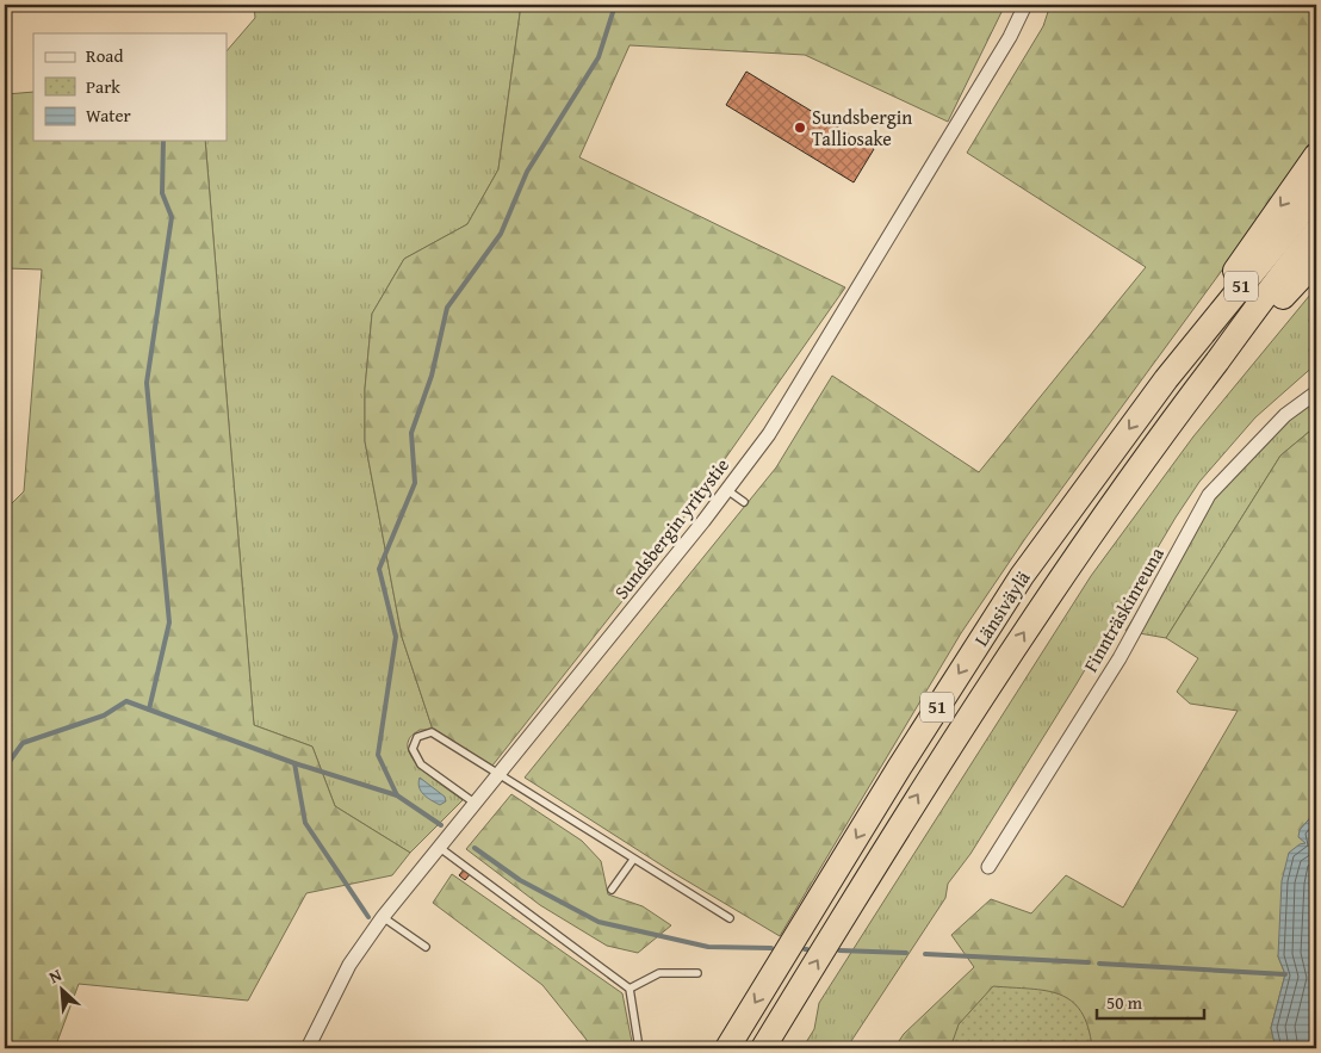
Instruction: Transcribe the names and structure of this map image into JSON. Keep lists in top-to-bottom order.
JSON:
{
  "streets": {
    "highway": ["51", "Länsiväylä"],
    "street": ["Sundsbergin yritystie", "Finnträskinreuna"]
  },
  "places": ["Sundsbergin Talliosake"],
  "legend": ["Road", "Park", "Water"],
  "scale_bar": "50 m",
  "north": "top left"
}
